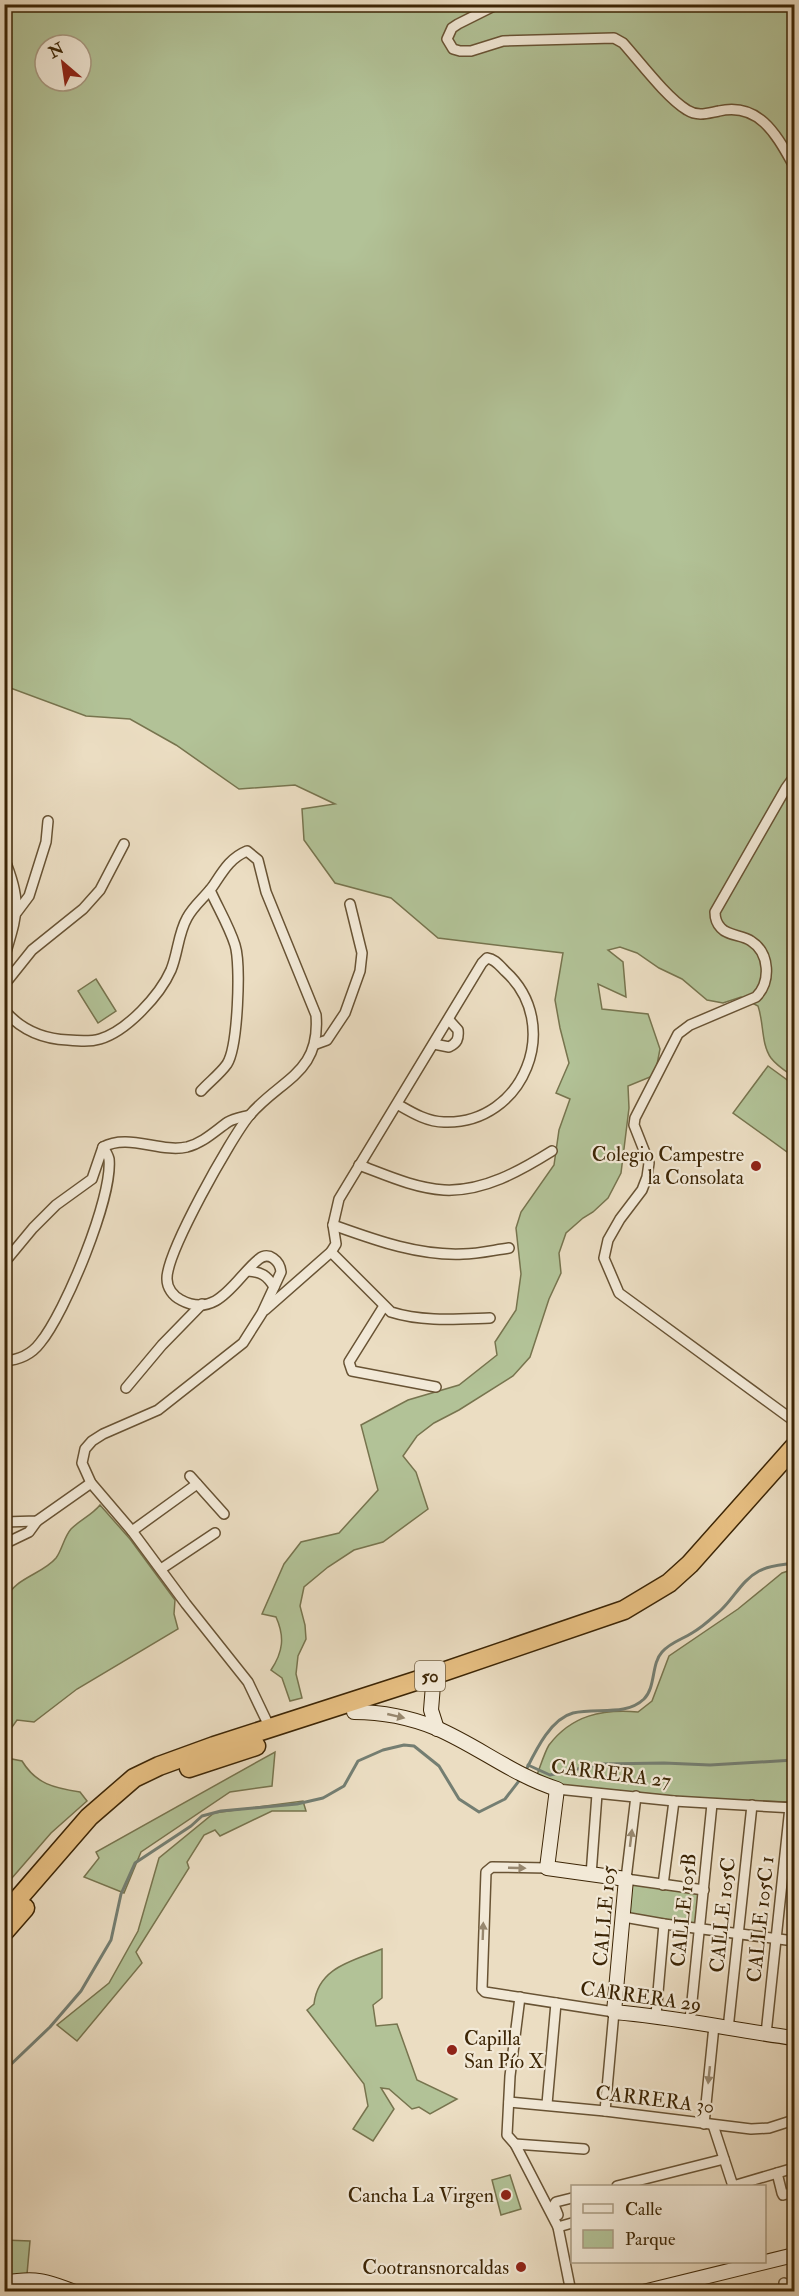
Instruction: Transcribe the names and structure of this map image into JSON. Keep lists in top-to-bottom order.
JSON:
{
  "streets": {
    "highway": ["50"],
    "street": [
      "CARRERA 27",
      "CALLE 105B",
      "CALLE 105C",
      "CALLE 105",
      "CALLE 105C 1",
      "CARRERA 29",
      "CARRERA 30"
    ]
  },
  "crossings": [
    ["50", "CARRERA 27"],
    ["CARRERA 27", "CALLE 105B"],
    ["CARRERA 27", "CALLE 105C"],
    ["CARRERA 27", "CALLE 105"],
    ["CARRERA 27", "CALLE 105C 1"],
    ["CALLE 105B", "CARRERA 29"],
    ["CALLE 105C", "CARRERA 29"],
    ["CALLE 105C", "CARRERA 30"],
    ["CALLE 105", "CARRERA 29"],
    ["CALLE 105", "CARRERA 30"],
    ["CALLE 105C 1", "CARRERA 29"]
  ],
  "places": [
    "Colegio Campestre la Consolata",
    "Capilla San Pío X",
    "Cancha La Virgen",
    "Cootransnorcaldas"
  ],
  "legend": ["Calle", "Parque"],
  "north": "top left"
}
